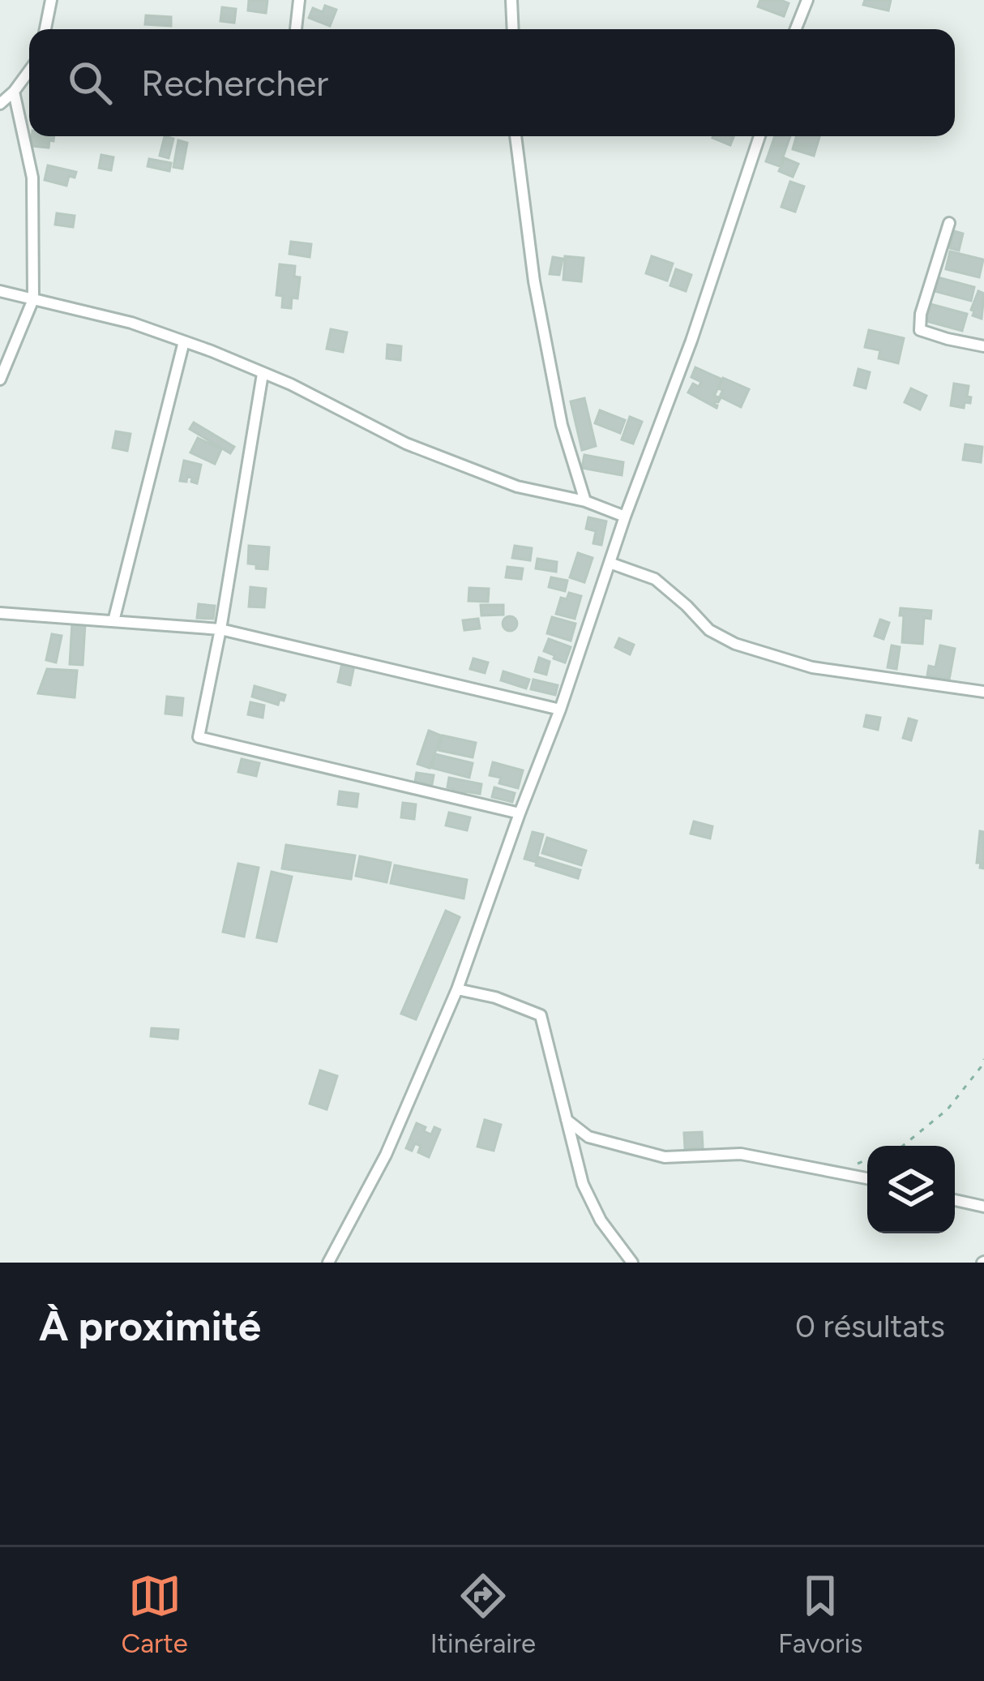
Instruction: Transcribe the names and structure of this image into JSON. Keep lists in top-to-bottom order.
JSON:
{
  "page": {
    "search": "Rechercher",
    "heading": ["À proximité", "0 résultats"],
    "nav": ["Carte", "Itinéraire", "Favoris"]
  }
}
